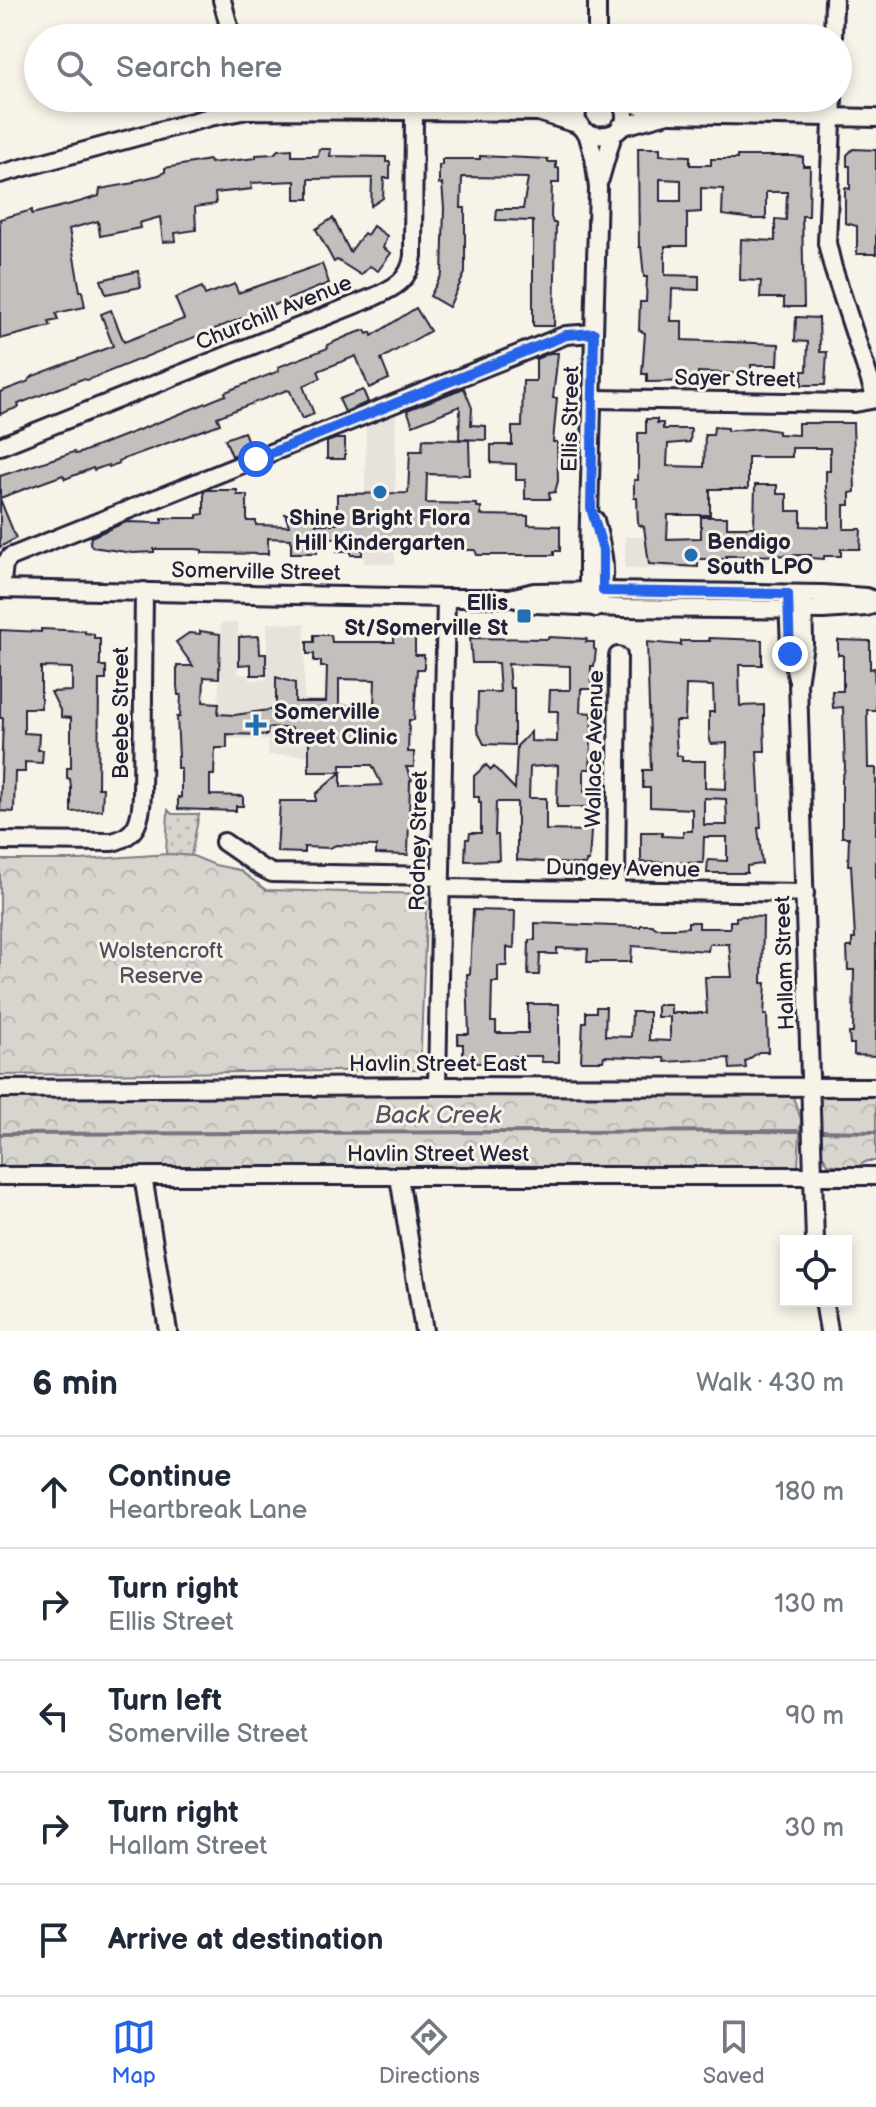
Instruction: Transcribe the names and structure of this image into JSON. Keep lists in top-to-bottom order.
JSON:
{
  "streets": {
    "street": [
      "Churchill Avenue",
      "Sayer Street",
      "Ellis Street",
      "Somerville Street",
      "Beebe Street",
      "Wallace Avenue",
      "Rodney Street",
      "Dungey Avenue",
      "Hallam Street",
      "Havlin Street East",
      "Havlin Street West"
    ]
  },
  "crossings": [
    ["Sayer Street", "Ellis Street"],
    ["Ellis Street", "Somerville Street"],
    ["Somerville Street", "Beebe Street"],
    ["Somerville Street", "Rodney Street"],
    ["Somerville Street", "Hallam Street"],
    ["Wallace Avenue", "Dungey Avenue"],
    ["Rodney Street", "Dungey Avenue"],
    ["Rodney Street", "Havlin Street East"],
    ["Dungey Avenue", "Hallam Street"],
    ["Hallam Street", "Havlin Street East"],
    ["Hallam Street", "Havlin Street West"]
  ],
  "water": ["Back Creek"],
  "parks": ["Wolstencroft Reserve"],
  "places": {
    "other": ["Shine Bright Flora Hill Kindergarten", "Bendigo South LPO"],
    "transit": ["Ellis St/Somerville St"],
    "health": ["Somerville Street Clinic"]
  },
  "page": {
    "search": "Search here",
    "heading": ["6 min", "Walk · 430 m"],
    "list": [
      ["Continue", "Heartbreak Lane", "180 m"],
      ["Turn right", "Ellis Street", "130 m"],
      ["Turn left", "Somerville Street", "90 m"],
      ["Turn right", "Hallam Street", "30 m"],
      "Arrive at destination"
    ],
    "nav": ["Map", "Directions", "Saved"]
  }
}
